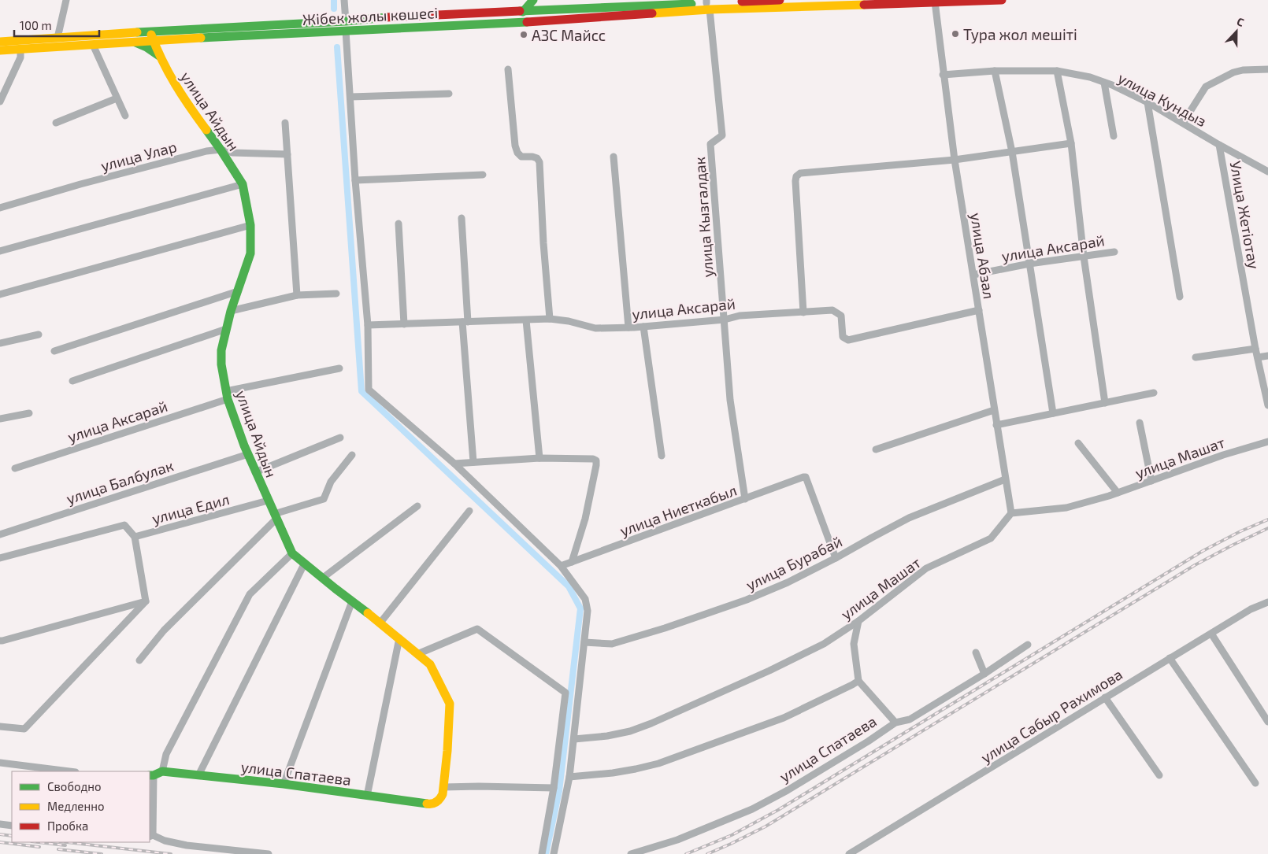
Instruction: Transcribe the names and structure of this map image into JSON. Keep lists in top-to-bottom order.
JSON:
{
  "streets": {
    "main road": ["Жібек жолы көшесі", "улица Айдын", "улица Спатаева"],
    "street": [
      "улица Кундыз",
      "улица Улар",
      "Улица Жетіотау",
      "улица Кызгалдак",
      "улица Аксарай",
      "улица Абзал",
      "улица Машат",
      "улица Балбулак",
      "улица Едил",
      "улица Ниеткабыл",
      "улица Бурабай",
      "улица Сабыр Рахимова"
    ]
  },
  "crossings": [
    ["Жібек жолы көшесі", "улица Айдын"],
    ["Жібек жолы көшесі", "улица Кызгалдак"],
    ["Жібек жолы көшесі", "улица Абзал"],
    ["улица Кундыз", "Улица Жетіотау"],
    ["улица Кундыз", "улица Абзал"],
    ["улица Айдын", "улица Улар"],
    ["улица Айдын", "улица Аксарай"],
    ["улица Айдын", "улица Балбулак"],
    ["улица Айдын", "улица Едил"],
    ["улица Айдын", "улица Спатаева"],
    ["улица Кызгалдак", "улица Аксарай"],
    ["улица Кызгалдак", "улица Ниеткабыл"],
    ["улица Аксарай", "улица Абзал"],
    ["улица Абзал", "улица Машат"],
    ["улица Абзал", "улица Бурабай"],
    ["улица Ниеткабыл", "улица Бурабай"]
  ],
  "places": ["Тура жол мешіті", "АЗС Майсс"],
  "legend": ["Свободно", "Медленно", "Пробка"],
  "scale_bar": "100 m",
  "north": "top"
}
